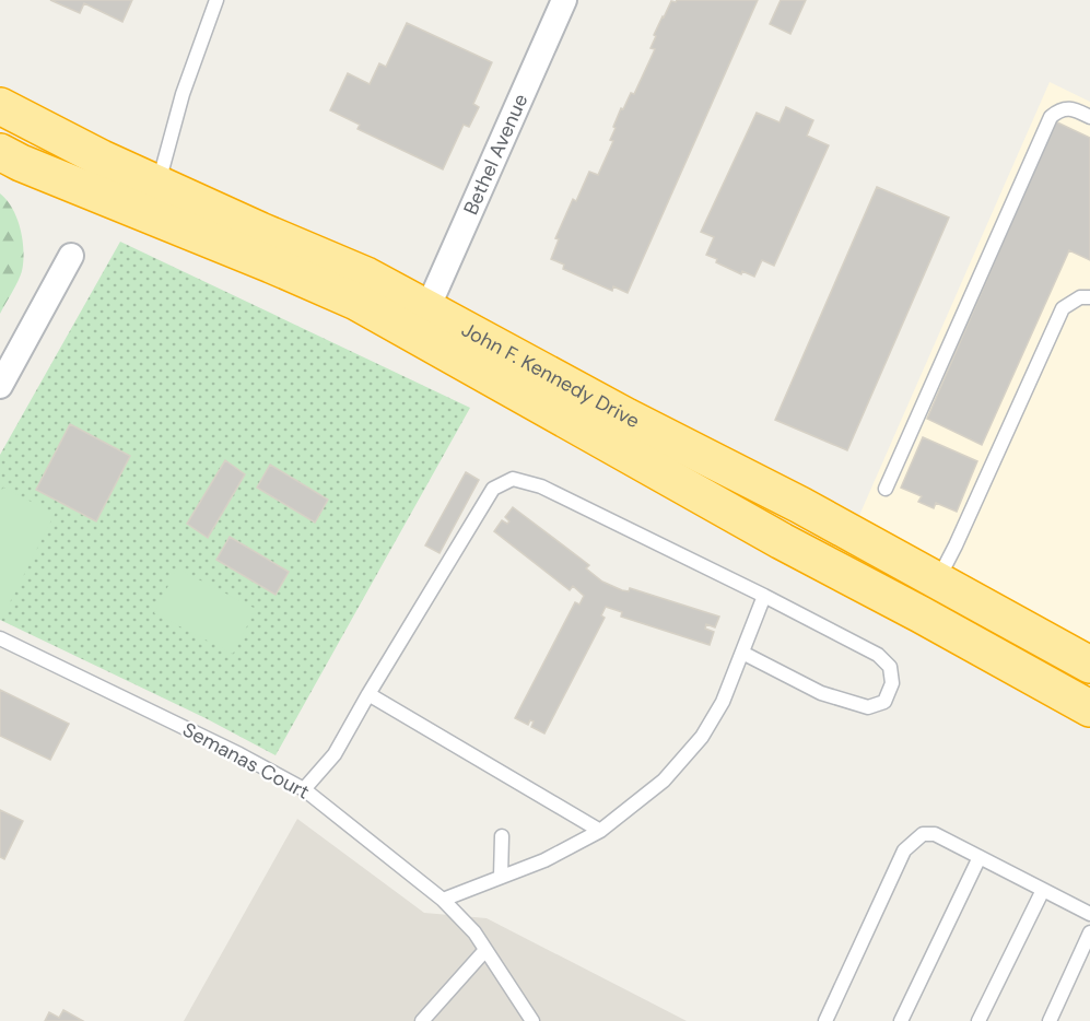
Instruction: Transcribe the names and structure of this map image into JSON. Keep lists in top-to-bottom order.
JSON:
{
  "streets": {
    "highway": ["John F. Kennedy Drive"],
    "street": ["Bethel Avenue"],
    "lane": ["Semanas Court"]
  },
  "crossings": [
    ["Bethel Avenue", "John F. Kennedy Drive"]
  ]
}
